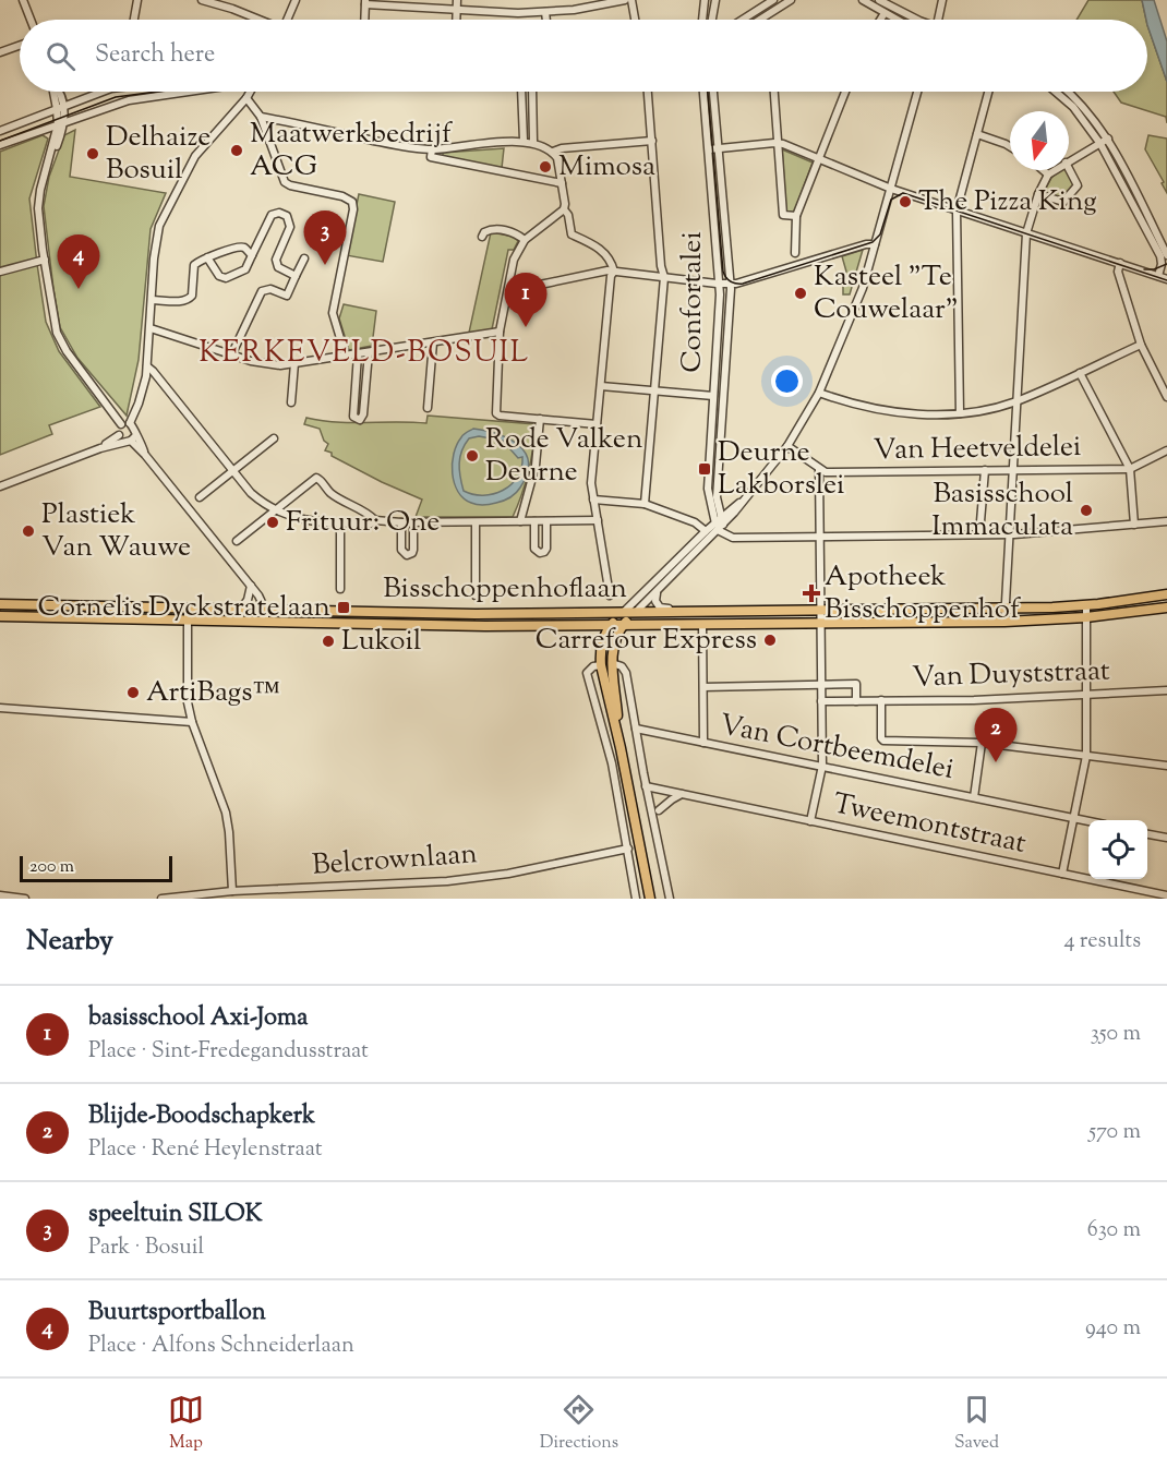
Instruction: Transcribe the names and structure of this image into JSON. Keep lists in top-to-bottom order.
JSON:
{
  "streets": {
    "main road": ["Bisschoppenhoflaan"],
    "street": [
      "Confortalei",
      "Van Heetveldelei",
      "Van Duyststraat",
      "Van Cortbeemdelei",
      "Tweemontstraat",
      "Belcrownlaan"
    ]
  },
  "districts": ["KERKEVELD-BOSUIL"],
  "places": {
    "other": [
      "Maatwerkbedrijf ACG",
      "Delhaize Bosuil",
      "Mimosa",
      "The Pizza King",
      "Kasteel \"Te Couwelaar\"",
      "Rode Valken Deurne",
      "Basisschool Immaculata",
      "Frituur: One",
      "Plastiek Van Wauwe",
      "Carrefour Express",
      "Lukoil",
      "ArtiBags™"
    ],
    "transit": ["Deurne Lakborslei", "Cornelis Dyckstratelaan"],
    "health": ["Apotheek Bisschoppenhof"]
  },
  "scale_bar": "200 m",
  "north": "bottom",
  "page": {
    "search": "Search here",
    "pins": [
      "3",
      "4",
      "1",
      "2"
    ],
    "scale": "200 m",
    "heading": ["Nearby", "4 results"],
    "list": [
      {
        "mark": "1",
        "name": "basisschool Axi-Joma",
        "note": "Place · Sint-Fredegandusstraat",
        "value": "350 m"
      },
      {
        "mark": "2",
        "name": "Blijde-Boodschapkerk",
        "note": "Place · René Heylenstraat",
        "value": "570 m"
      },
      {
        "mark": "3",
        "name": "speeltuin SILOK",
        "note": "Park · Bosuil",
        "value": "630 m"
      },
      {
        "mark": "4",
        "name": "Buurtsportballon",
        "note": "Place · Alfons Schneiderlaan",
        "value": "940 m"
      }
    ],
    "nav": ["Map", "Directions", "Saved"]
  }
}
